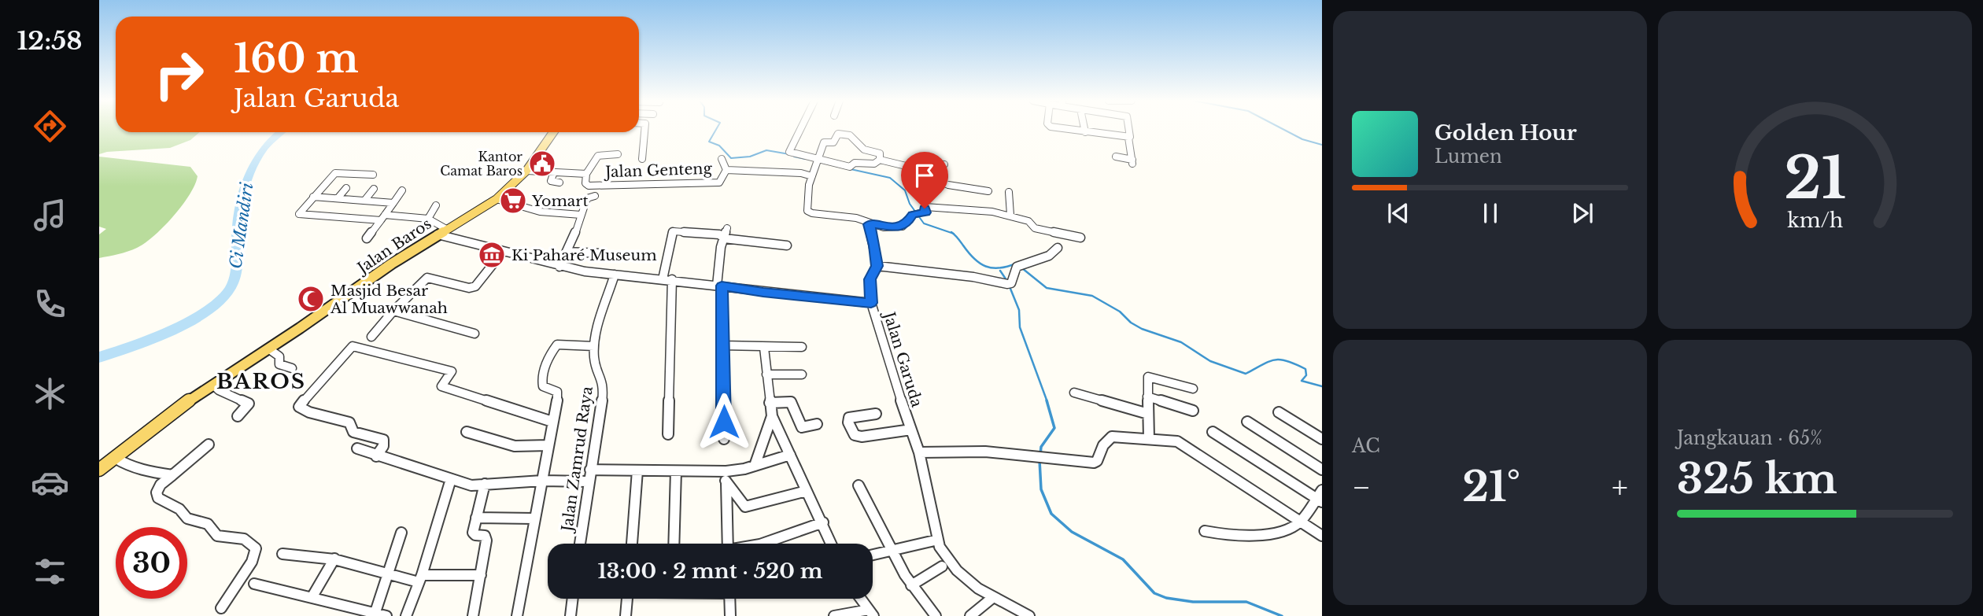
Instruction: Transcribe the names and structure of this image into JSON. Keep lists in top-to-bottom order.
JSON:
{
  "streets": {
    "main road": ["Jalan Baros"],
    "street": ["Jalan Genteng", "Jalan Garuda", "Jalan Zamrud Raya"]
  },
  "crossings": [
    ["Jalan Genteng", "Jalan Baros"],
    ["Jalan Baros", "Jalan Garuda"],
    ["Jalan Garuda", "Jalan Zamrud Raya"]
  ],
  "districts": ["BAROS"],
  "water": ["Ci Mandiri"],
  "places": {
    "public building": ["Kantor Camat Baros"],
    "supermarket": ["Yomart"],
    "museum": ["Ki Paharé Museum"],
    "mosque": ["Masjid Besar Al Muawwanah"]
  },
  "page": {
    "tabs": "12:58",
    "turn": ["160 m", "Jalan Garuda"],
    "song": ["Golden Hour", "Lumen"],
    "tile": [
      "AC",
      ["Jangkauan · 65%", "325 km"]
    ],
    "heat": ["−", "21°", "+"],
    "limit": "30",
    "trip": "13:00 · 2 mnt · 520 m",
    "gauge": ["21", "km/h"]
  }
}
